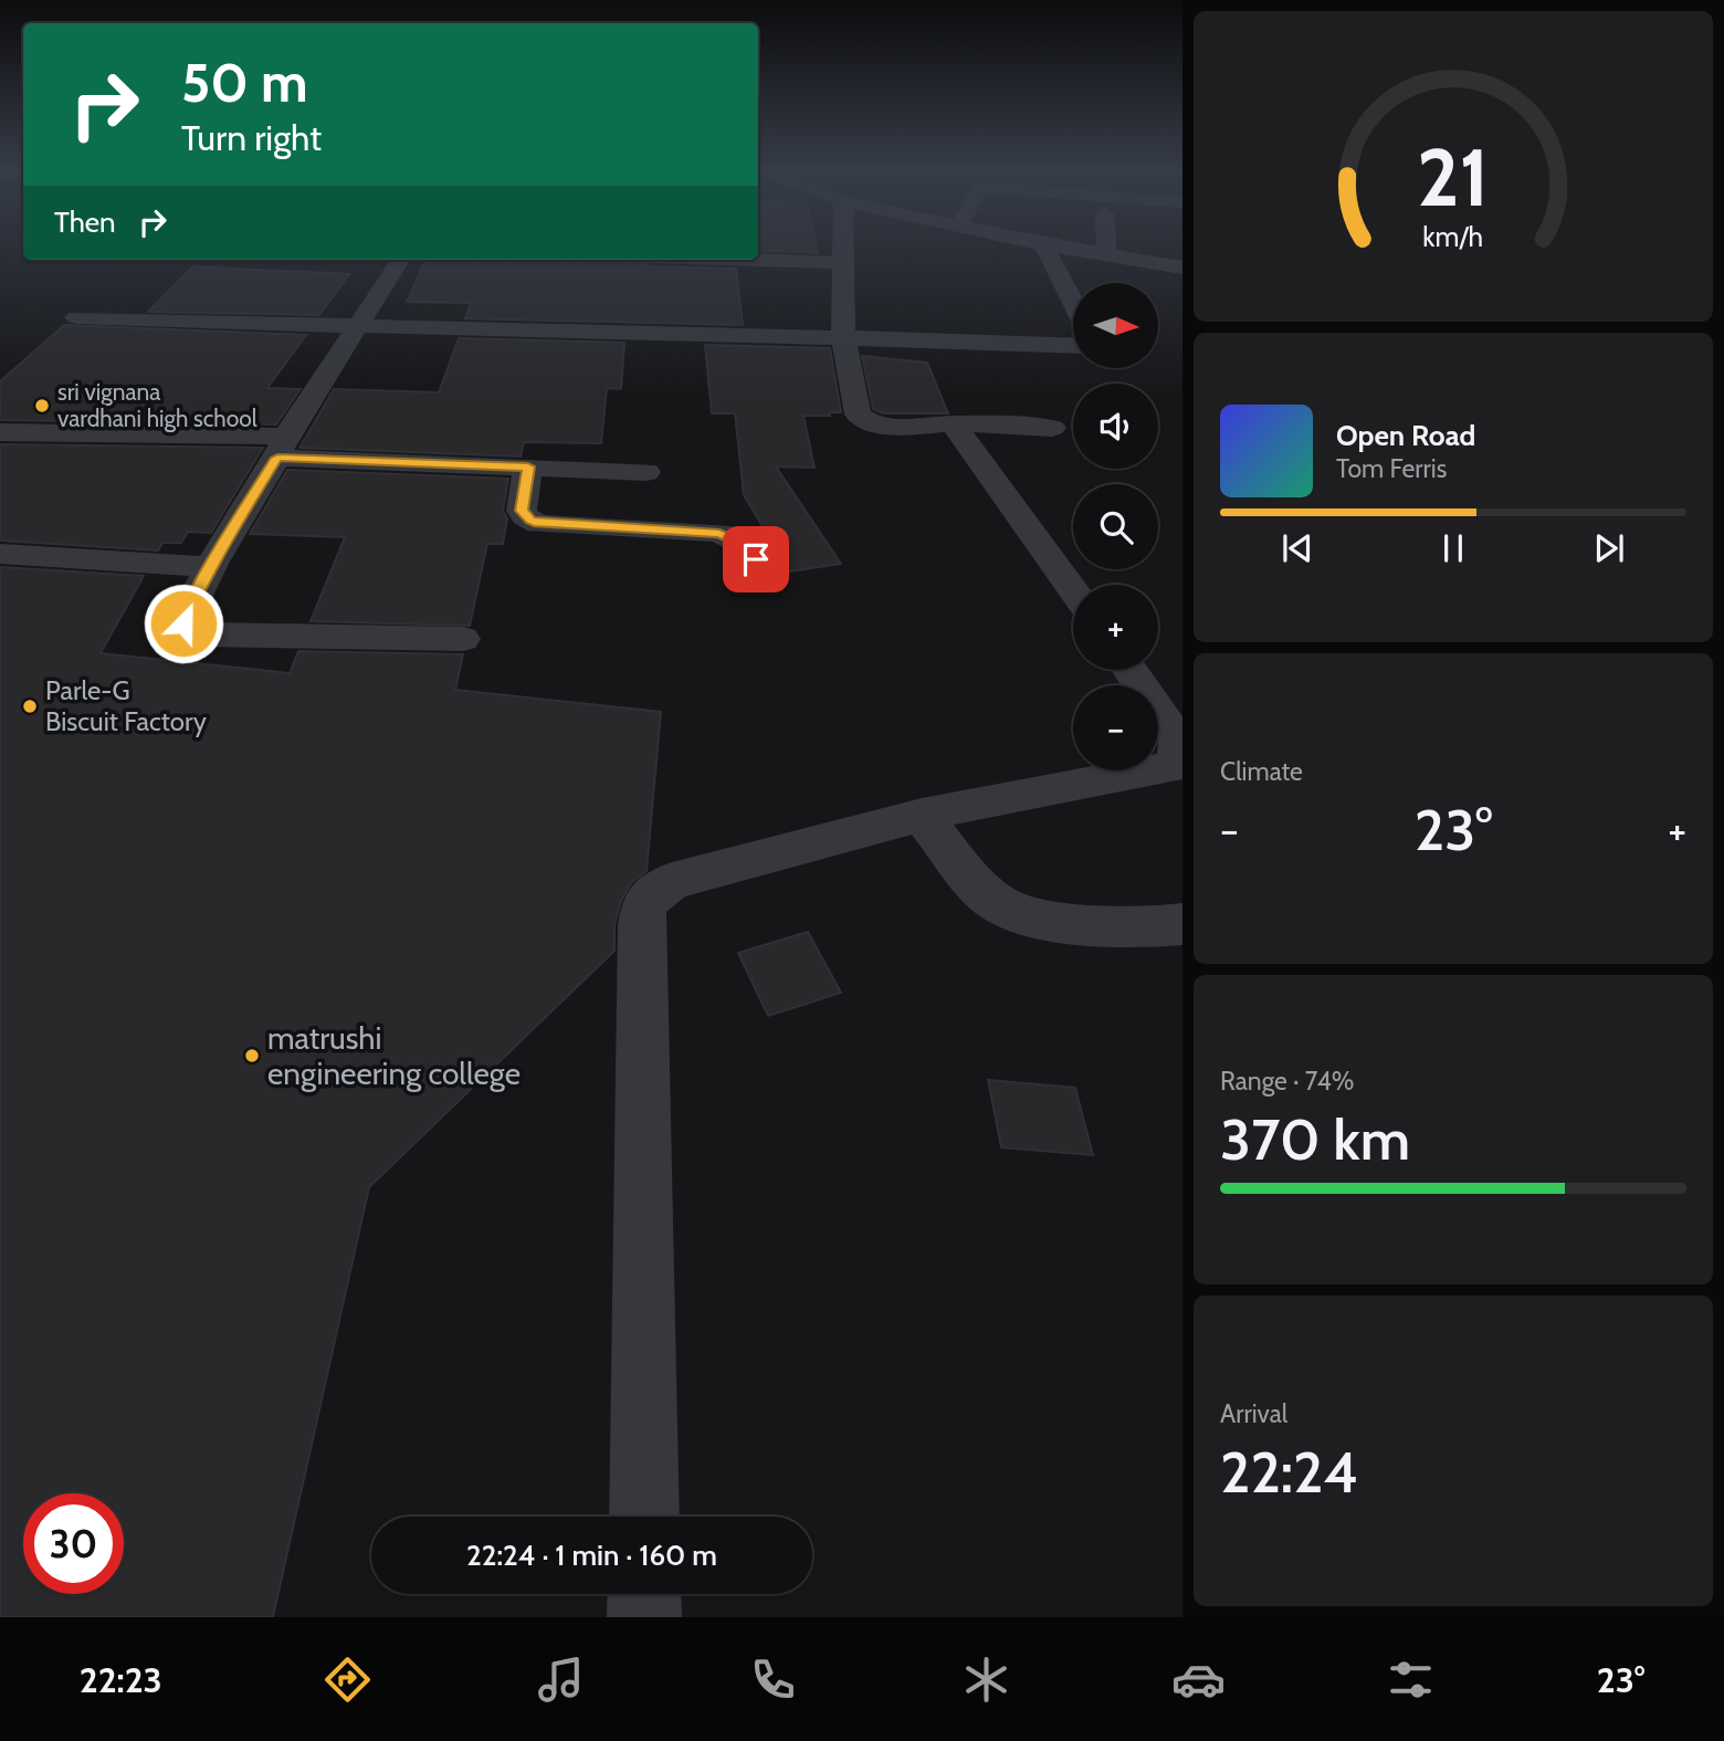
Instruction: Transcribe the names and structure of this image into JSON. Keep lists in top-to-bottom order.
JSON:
{
  "places": ["sri vignana vardhani high school", "Parle-G Biscuit Factory", "matrushi engineering college"],
  "north": "right",
  "page": {
    "turn": ["50 m", "Turn right"],
    "then": "Then",
    "map_buttons": ["+", "−"],
    "song": ["Open Road", "Tom Ferris"],
    "tile": [
      "Climate",
      ["Range · 74%", "370 km"],
      ["Arrival", "22:24"]
    ],
    "heat": ["−", "23°", "+"],
    "limit": "30",
    "trip": "22:24 · 1 min · 160 m",
    "tabs": ["22:23", "23°"],
    "gauge": ["21", "km/h"]
  }
}
